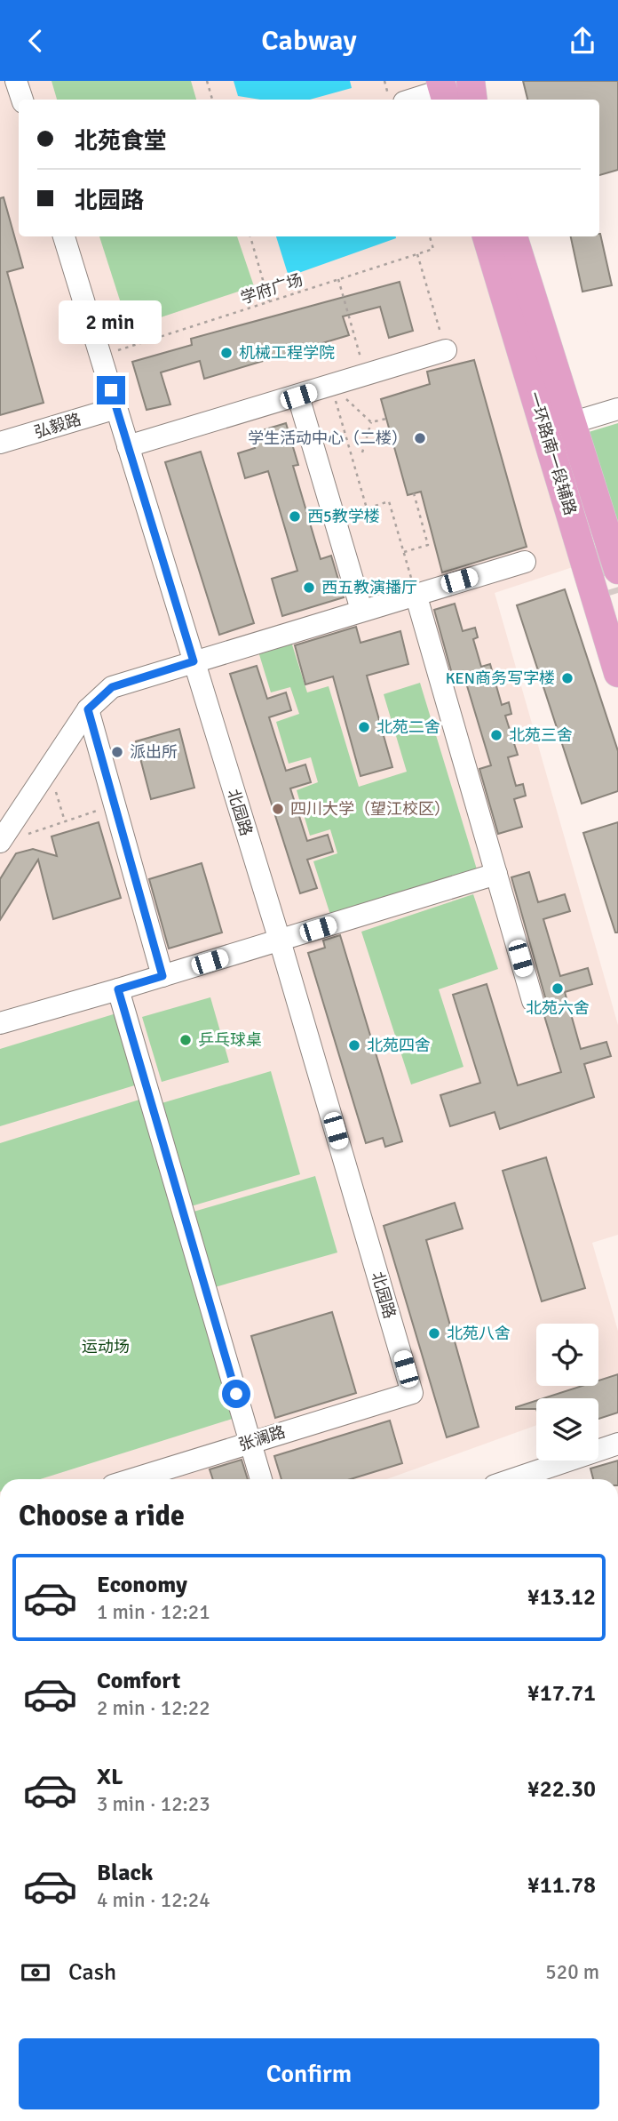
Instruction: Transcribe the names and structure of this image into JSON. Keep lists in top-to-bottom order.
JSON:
{
  "streets": {
    "main road": ["一环路南一段辅路"],
    "street": ["弘毅路", "北园路", "张澜路"],
    "path": ["学府广场"]
  },
  "crossings": [
    ["学府广场", "北园路"],
    ["弘毅路", "北园路"],
    ["北园路", "张澜路"]
  ],
  "parks": ["运动场"],
  "places": [
    "机械工程学院",
    "学生活动中心（二楼）",
    "西5教学楼",
    "西五教演播厅",
    "KEN商务写字楼",
    "北苑二舍",
    "北苑三舍",
    "派出所",
    "四川大学（望江校区）",
    "北苑六舍",
    "乒乓球桌",
    "北苑四舍",
    "北苑八舍"
  ],
  "page": {
    "header": "Cabway",
    "banner": ["北苑食堂", "北园路"],
    "bubble": "2 min",
    "heading": "Choose a ride",
    "list": [
      {
        "name": "Economy",
        "note": "1 min · 12:21",
        "value": "¥13.12"
      },
      {
        "name": "Comfort",
        "note": "2 min · 12:22",
        "value": "¥17.71"
      },
      {
        "name": "XL",
        "note": "3 min · 12:23",
        "value": "¥22.30"
      },
      {
        "name": "Black",
        "note": "4 min · 12:24",
        "value": "¥11.78"
      }
    ],
    "pay": ["Cash", "520 m"],
    "buttons": "Confirm"
  }
}
